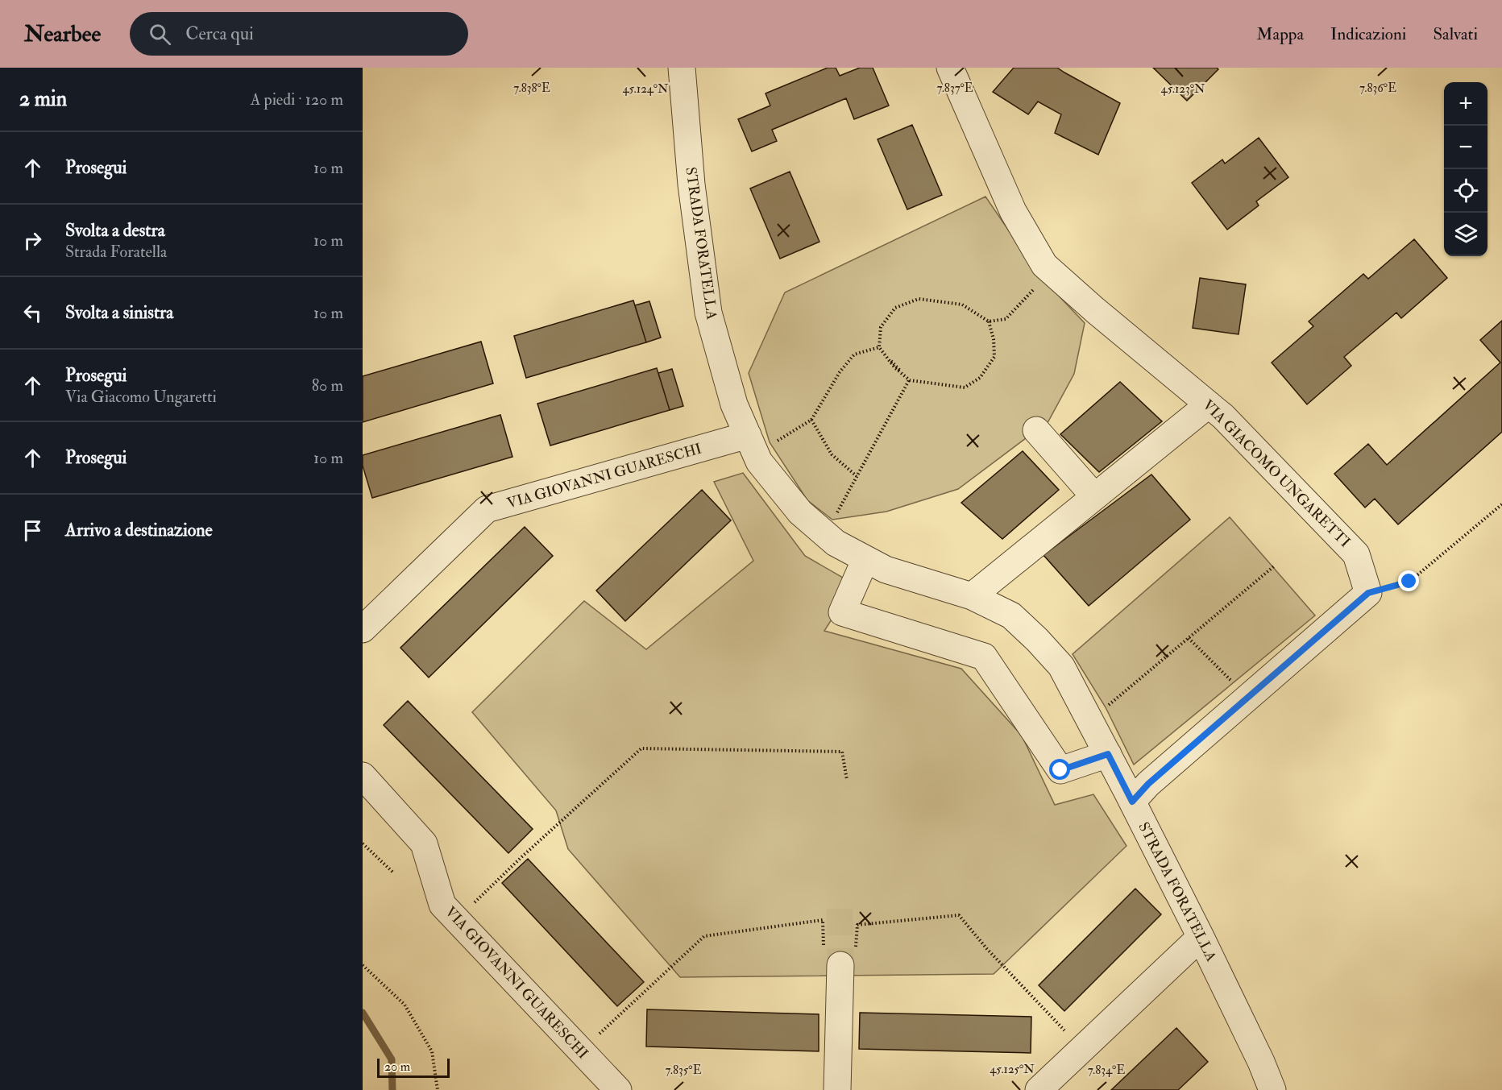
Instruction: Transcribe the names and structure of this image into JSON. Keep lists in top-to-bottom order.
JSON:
{
  "streets": {
    "street": ["STRADA FORATELLA", "VIA GIACOMO UNGARETTI", "VIA GIOVANNI GUARESCHI"]
  },
  "crossings": [
    ["STRADA FORATELLA", "VIA GIOVANNI GUARESCHI"]
  ],
  "scale_bar": "20 m",
  "page": {
    "header": "Nearbee",
    "search": "Cerca qui",
    "nav": ["Mappa", "Indicazioni", "Salvati"],
    "heading": ["2 min", "A piedi · 120 m"],
    "map_buttons": ["+", "−"],
    "list": [
      ["Prosegui", "10 m"],
      ["Svolta a destra", "Strada Foratella", "10 m"],
      ["Svolta a sinistra", "10 m"],
      ["Prosegui", "Via Giacomo Ungaretti", "80 m"],
      ["Prosegui", "10 m"],
      "Arrivo a destinazione"
    ],
    "scale": "20 m"
  },
  "coordinates": [
    "7.838°E",
    "7.837°E",
    "7.836°E",
    "45.124°N",
    "45.123°N",
    "45.125°N",
    "7.835°E",
    "7.834°E"
  ]
}
